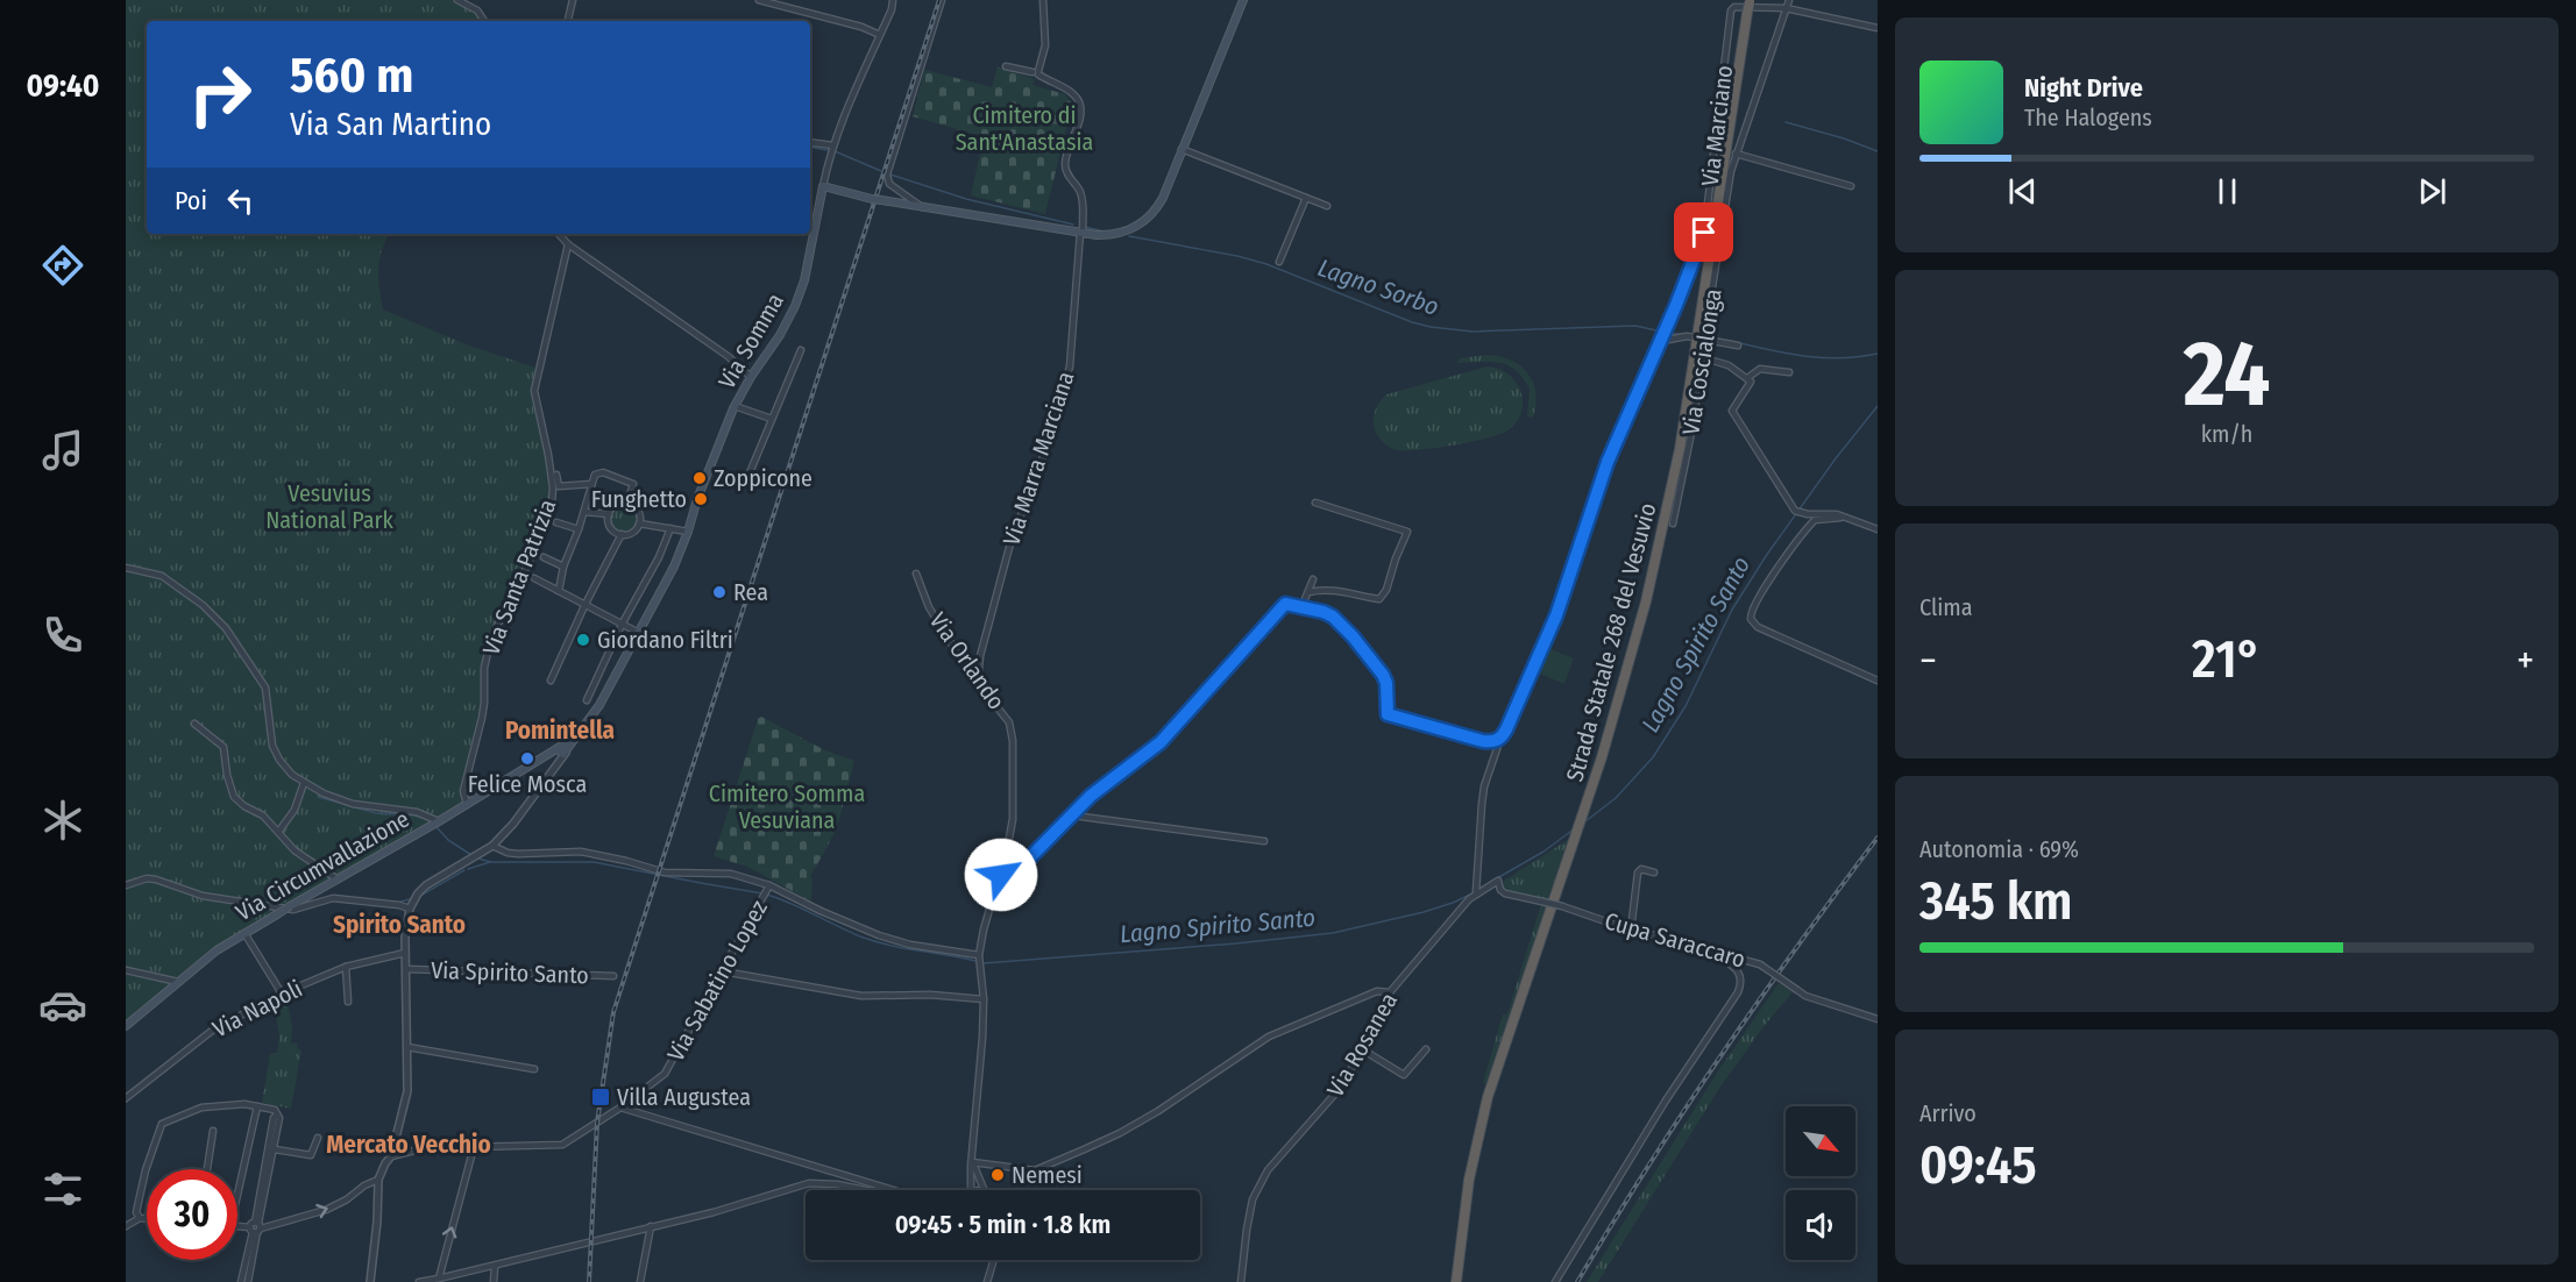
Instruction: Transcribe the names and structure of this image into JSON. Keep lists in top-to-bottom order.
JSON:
{
  "streets": {
    "highway": ["Strada Statale 268 del Vesuvio"],
    "main road": ["Via Somma", "Via Circumvallazione"],
    "street": [
      "Via Marciano",
      "Via Coscialonga",
      "Via Marra Marciana",
      "Via Santa Patrizia",
      "Via Orlando",
      "Cupa Saraccaro",
      "Via Spirito Santo",
      "Via Sabatino Lopez",
      "Via Napoli",
      "Via Rosanea"
    ]
  },
  "crossings": [
    ["Via Marciano", "Via Coscialonga"],
    ["Via Marciano", "Cupa Saraccaro"],
    ["Via Marciano", "Via Rosanea"],
    ["Via Somma", "Via Circumvallazione"],
    ["Via Coscialonga", "Strada Statale 268 del Vesuvio"],
    ["Via Marra Marciana", "Via Orlando"],
    ["Via Santa Patrizia", "Via Circumvallazione"],
    ["Cupa Saraccaro", "Via Rosanea"],
    ["Via Spirito Santo", "Via Sabatino Lopez"],
    ["Via Spirito Santo", "Via Napoli"]
  ],
  "districts": ["Pomintella", "Spirito Santo", "Mercato Vecchio"],
  "water": ["Lagno Sorbo", "Lagno Spirito Santo"],
  "parks": ["Cimitero di Sant'Anastasia", "Vesuvius National Park", "Cimitero Somma Vesuviana"],
  "places": {
    "other": [
      "Zoppicone",
      "Funghetto",
      "Rea",
      "Giordano Filtri",
      "Felice Mosca",
      "Nemesi"
    ],
    "transit": ["Villa Augustea"]
  },
  "north": "bottom right",
  "page": {
    "tabs": "09:40",
    "turn": ["560 m", "Via San Martino"],
    "song": ["Night Drive", "The Halogens"],
    "then": "Poi",
    "tile": [
      ["24", "km/h"],
      "Clima",
      ["Autonomia · 69%", "345 km"],
      ["Arrivo", "09:45"]
    ],
    "heat": ["−", "21°", "+"],
    "limit": "30",
    "trip": "09:45 · 5 min · 1.8 km"
  }
}
